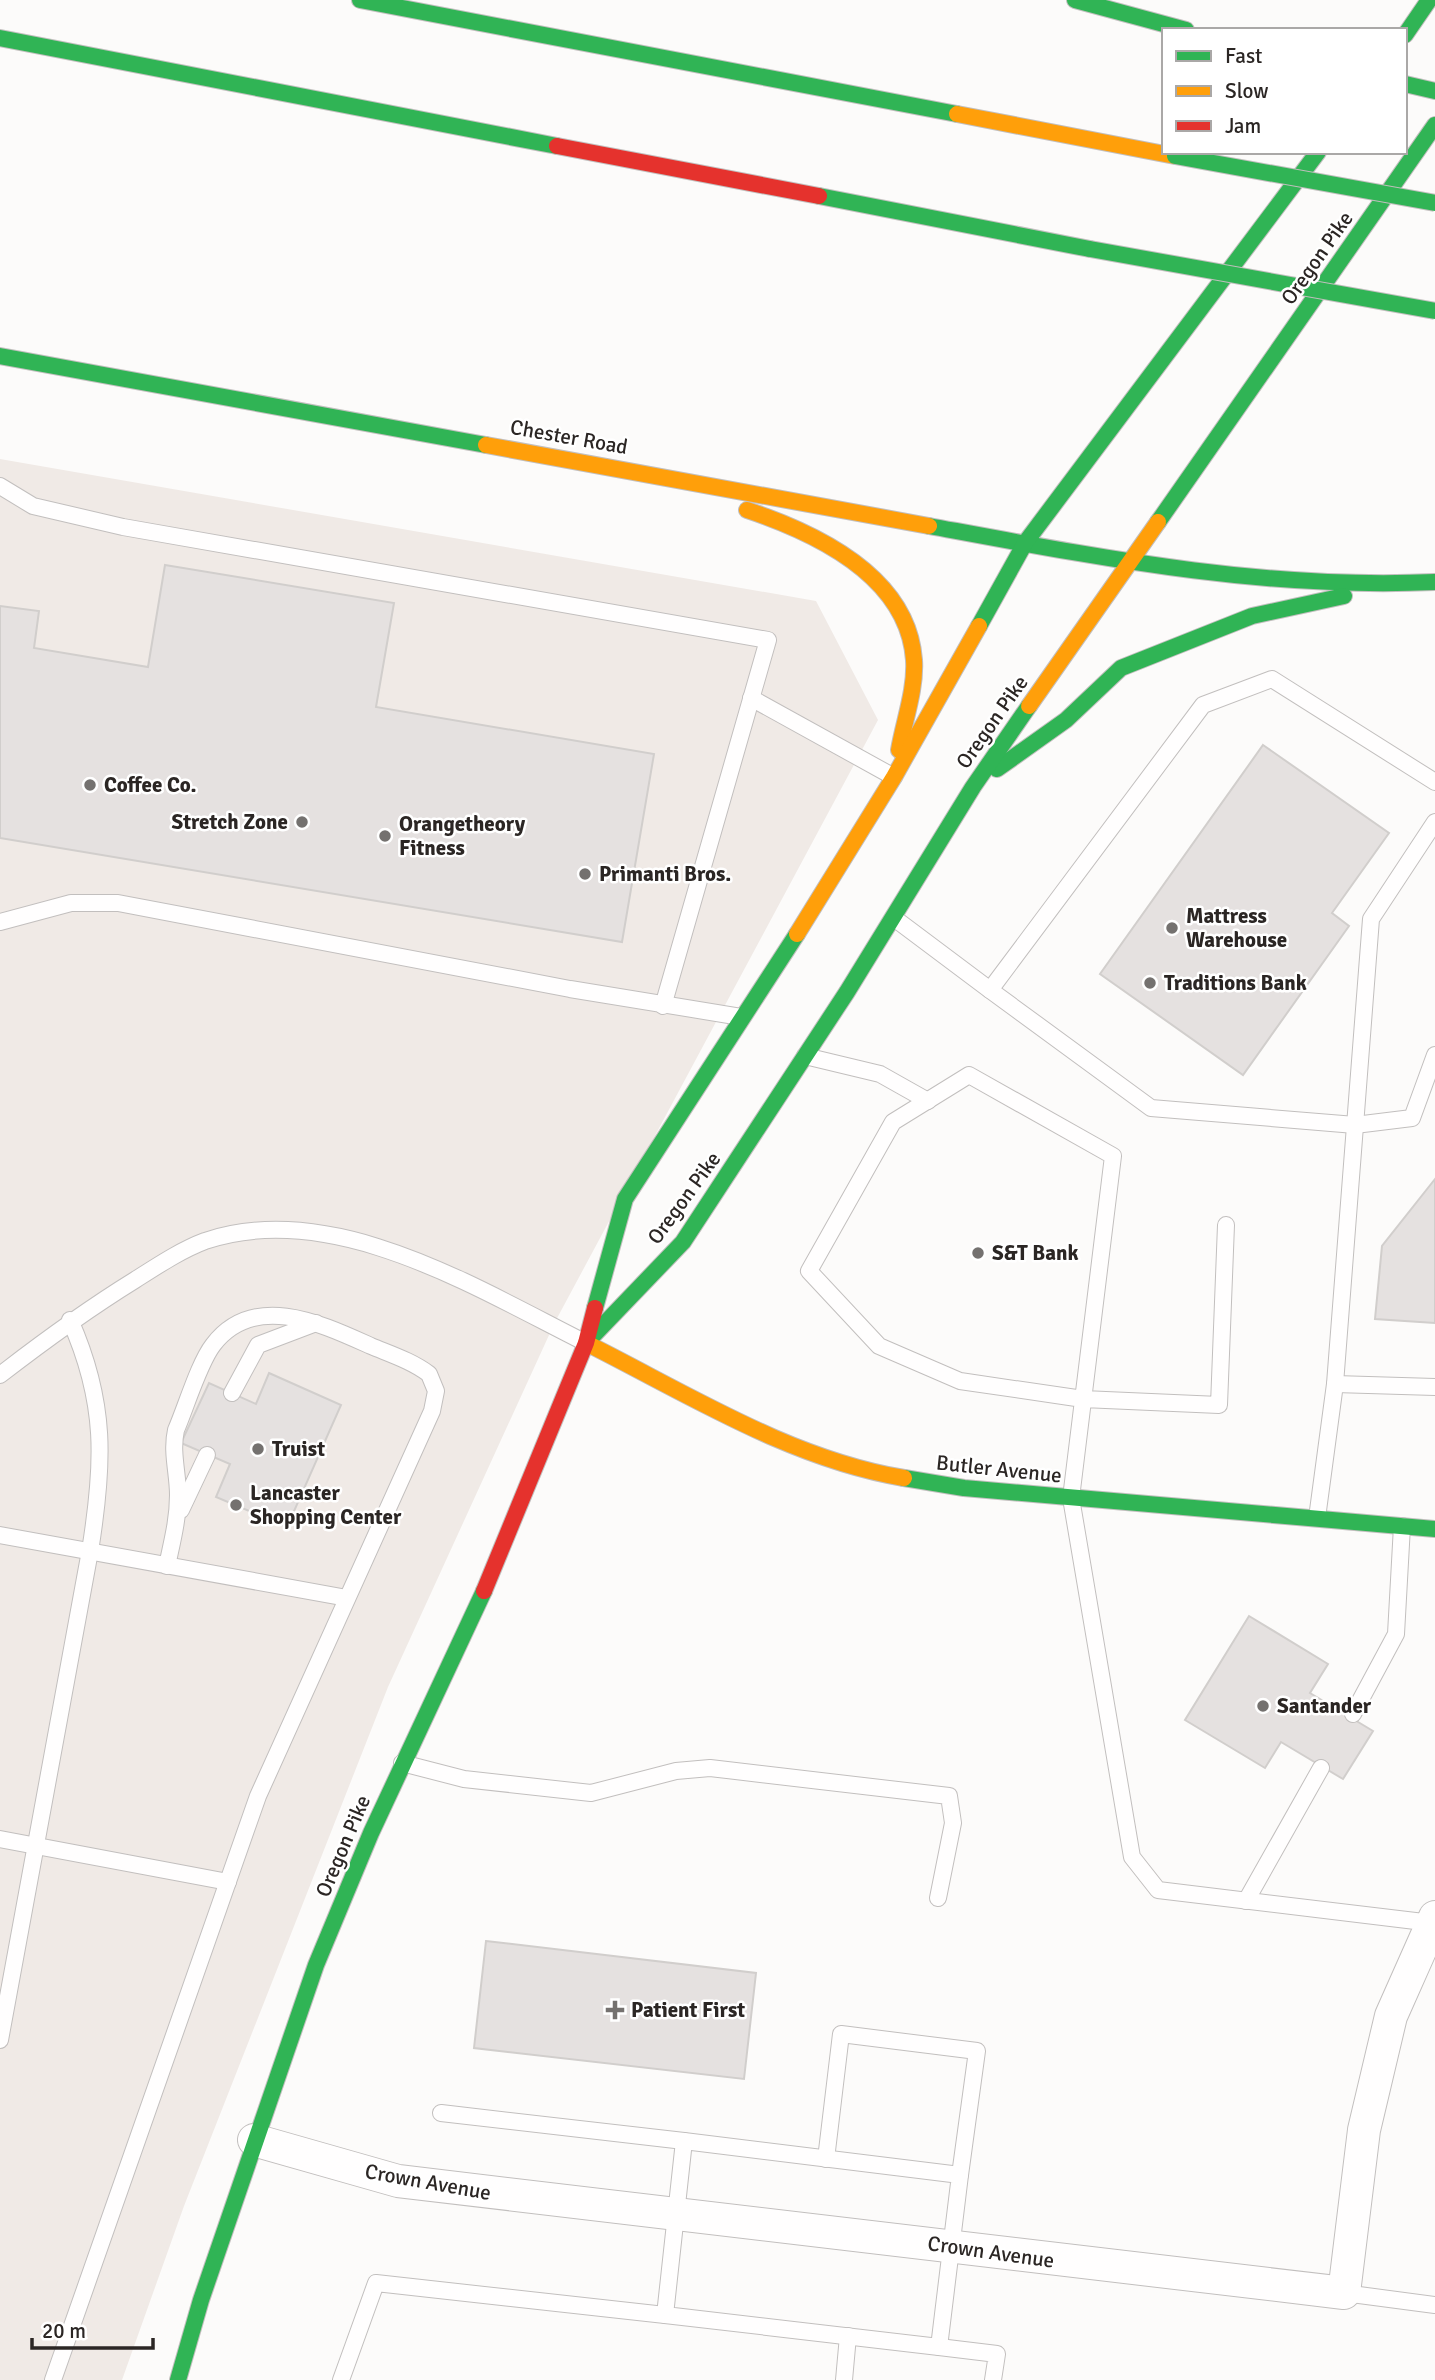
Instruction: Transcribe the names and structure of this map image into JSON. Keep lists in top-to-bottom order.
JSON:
{
  "streets": {
    "main road": ["Oregon Pike", "Chester Road", "Butler Avenue"],
    "street": ["Crown Avenue"]
  },
  "crossings": [
    ["Oregon Pike", "Chester Road"],
    ["Oregon Pike", "Butler Avenue"],
    ["Oregon Pike", "Crown Avenue"]
  ],
  "places": {
    "other": [
      "Coffee Co.",
      "Stretch Zone",
      "Orangetheory Fitness",
      "Primanti Bros.",
      "Mattress Warehouse",
      "Traditions Bank",
      "S&T Bank",
      "Truist",
      "Lancaster Shopping Center",
      "Santander"
    ],
    "health": ["Patient First"]
  },
  "legend": ["Fast", "Slow", "Jam"],
  "scale_bar": "20 m"
}
